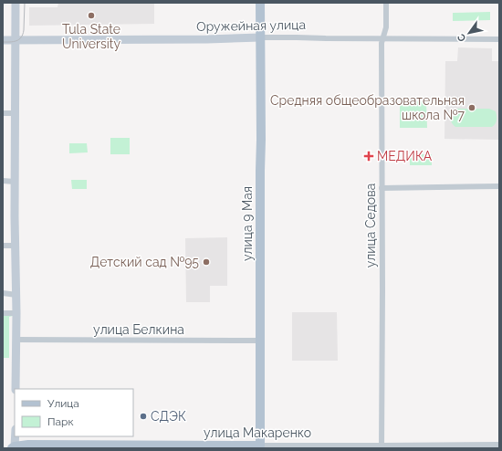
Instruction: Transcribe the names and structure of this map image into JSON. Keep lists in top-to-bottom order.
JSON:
{
  "streets": {
    "main road": ["Оружейная улица", "улица 9 Мая", "улица Макаренко"],
    "street": ["улица Седова", "улица Белкина"]
  },
  "crossings": [
    ["Оружейная улица", "улица 9 Мая"],
    ["Оружейная улица", "улица Седова"],
    ["улица 9 Мая", "улица Белкина"],
    ["улица 9 Мая", "улица Макаренко"],
    ["улица Седова", "улица Макаренко"]
  ],
  "places": {
    "other": [
      "Tula State University",
      "Средняя общеобразовательная школа №7",
      "Детский сад №95",
      "СДЭК"
    ],
    "health": ["МЕДИКА"]
  },
  "legend": ["Улица", "Парк"],
  "north": "bottom left"
}
